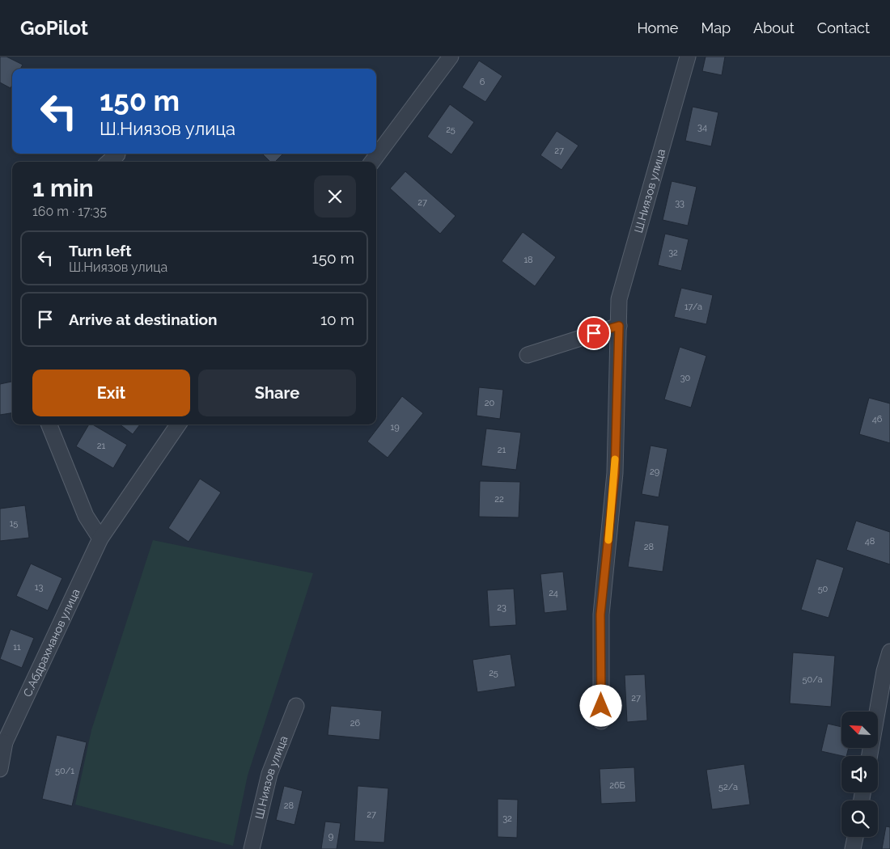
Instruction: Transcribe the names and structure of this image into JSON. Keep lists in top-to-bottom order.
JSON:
{
  "streets": {
    "street": ["Ш.Ниязов улица", "С.Абдрахманов улица"]
  },
  "house_numbers": [
    "6",
    "34",
    "25",
    "27",
    "27",
    "33",
    "32",
    "18",
    "17/а",
    "30",
    "20",
    "46",
    "19",
    "21",
    "21",
    "29",
    "22",
    "15",
    "48",
    "28",
    "13",
    "50",
    "24",
    "23",
    "11",
    "25",
    "50/а",
    "27",
    "26",
    "50/1",
    "26Б",
    "52/а",
    "28",
    "27",
    "32",
    "9"
  ],
  "north": "top left",
  "page": {
    "header": "GoPilot",
    "nav": [
      "Home",
      "Map",
      "About",
      "Contact"
    ],
    "turn": ["150 m", "Ш.Ниязов улица"],
    "heading": ["1 min", "160 m · 17:35"],
    "list": [
      {
        "name": "Turn left",
        "note": "Ш.Ниязов улица",
        "value": "150 m"
      },
      {
        "name": "Arrive at destination",
        "value": "10 m"
      }
    ],
    "buttons": ["Exit", "Share"]
  }
}
